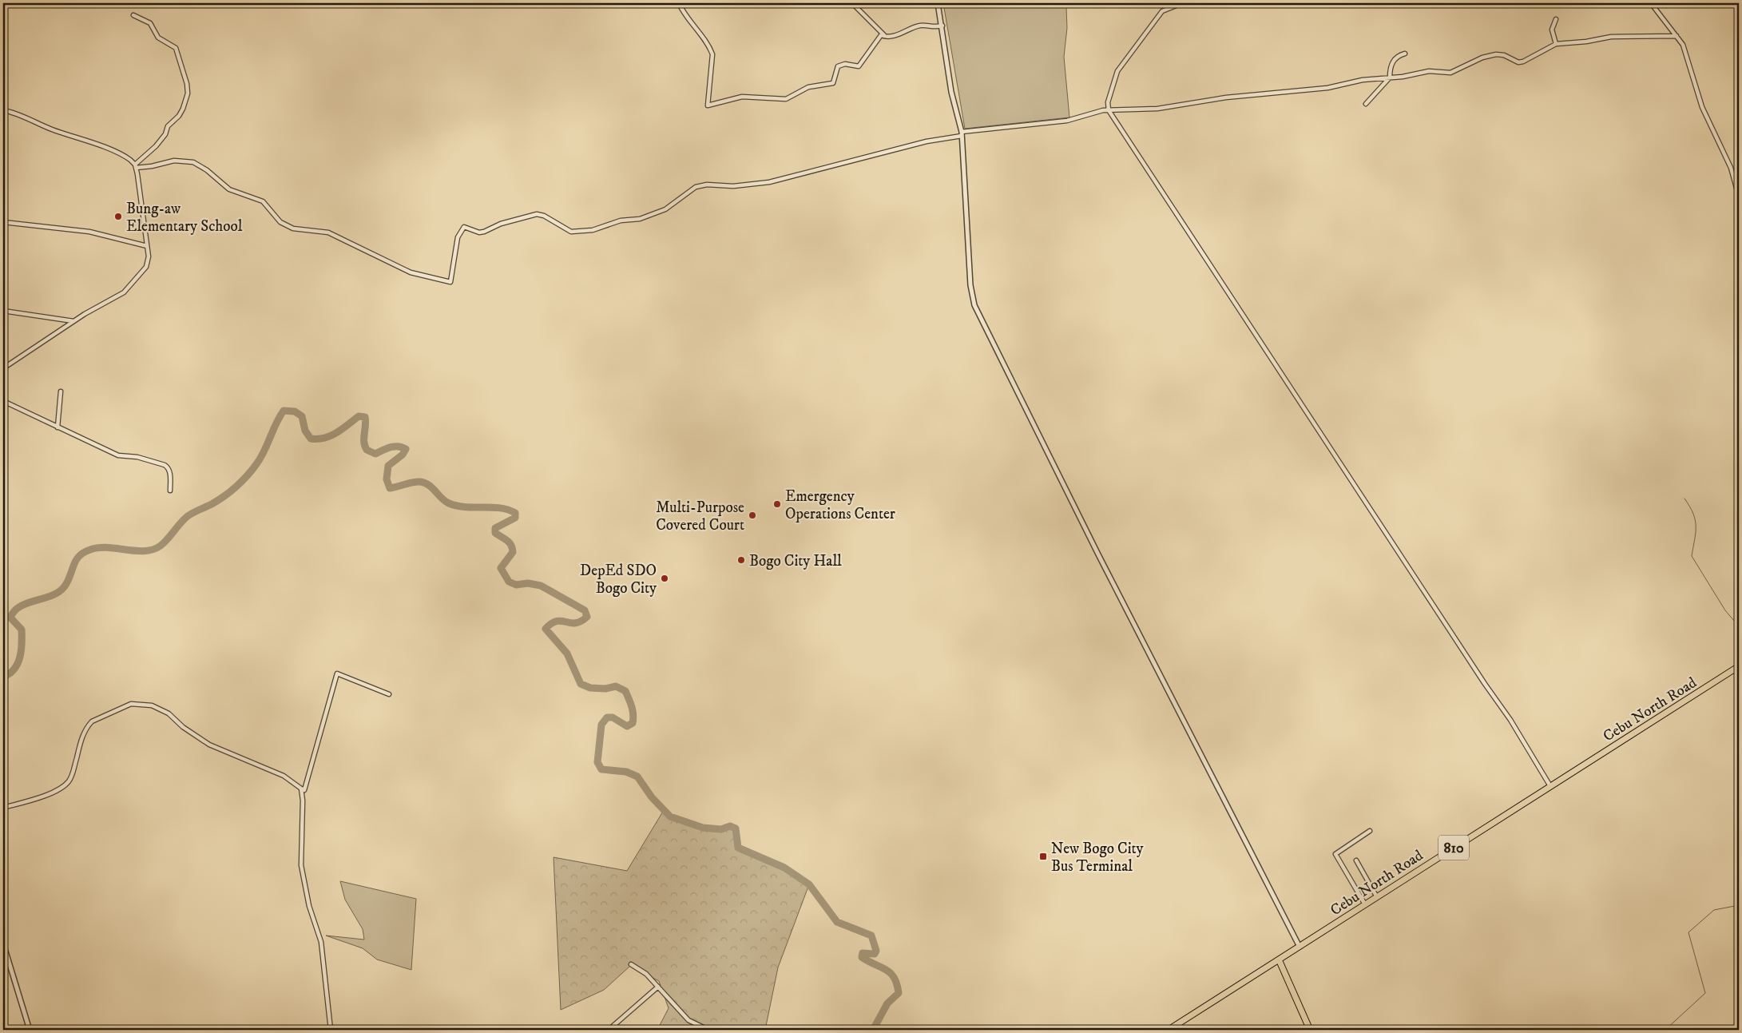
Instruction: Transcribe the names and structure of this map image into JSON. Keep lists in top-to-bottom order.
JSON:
{
  "streets": {
    "highway": ["Cebu North Road", "810"]
  },
  "places": {
    "other": [
      "Bung-aw Elementary School",
      "Emergency Operations Center",
      "Multi-Purpose Covered Court",
      "Bogo City Hall",
      "DepEd SDO Bogo City"
    ],
    "transit": ["New Bogo City Bus Terminal"]
  }
}
